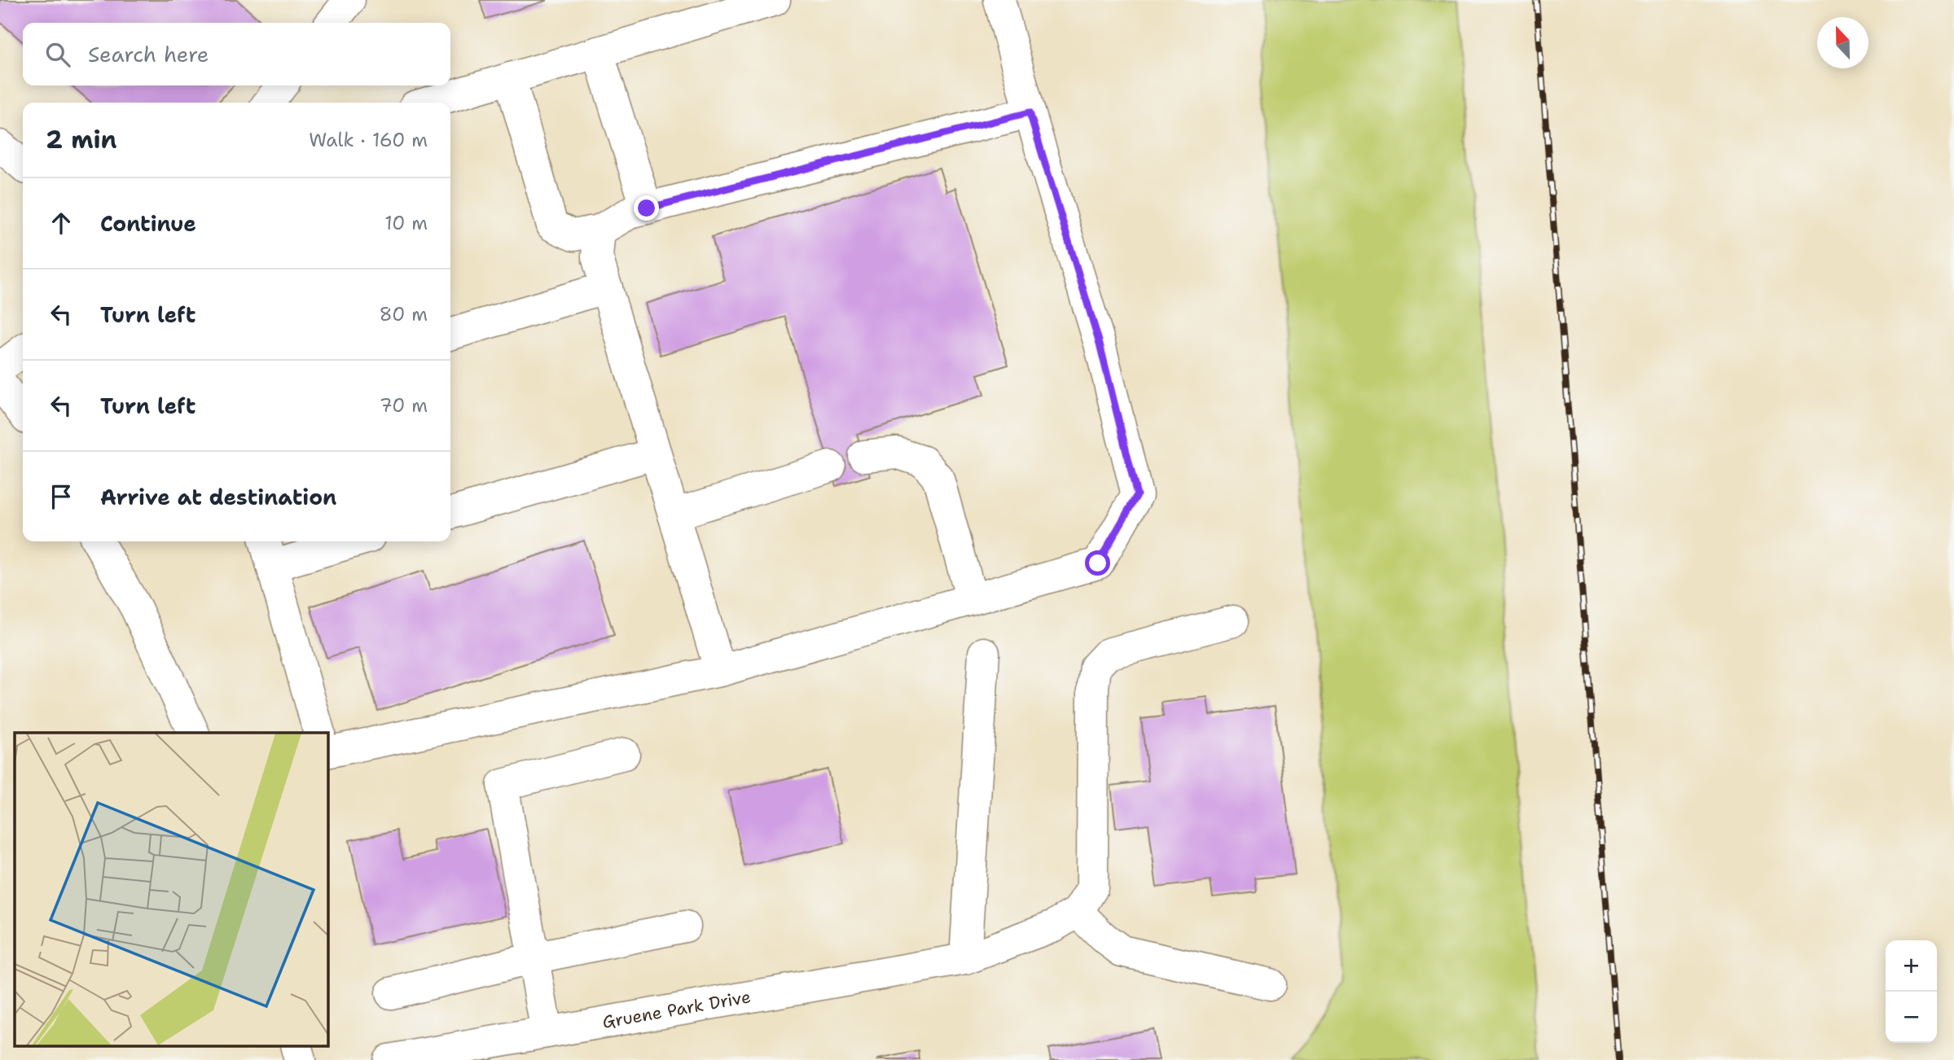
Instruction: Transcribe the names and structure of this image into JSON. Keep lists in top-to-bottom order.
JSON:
{
  "streets": {
    "street": ["Gruene Park Drive"]
  },
  "north": "top",
  "page": {
    "search": "Search here",
    "heading": ["2 min", "Walk · 160 m"],
    "list": [
      ["Continue", "10 m"],
      ["Turn left", "80 m"],
      ["Turn left", "70 m"],
      "Arrive at destination"
    ],
    "map_buttons": ["+", "−"]
  }
}
